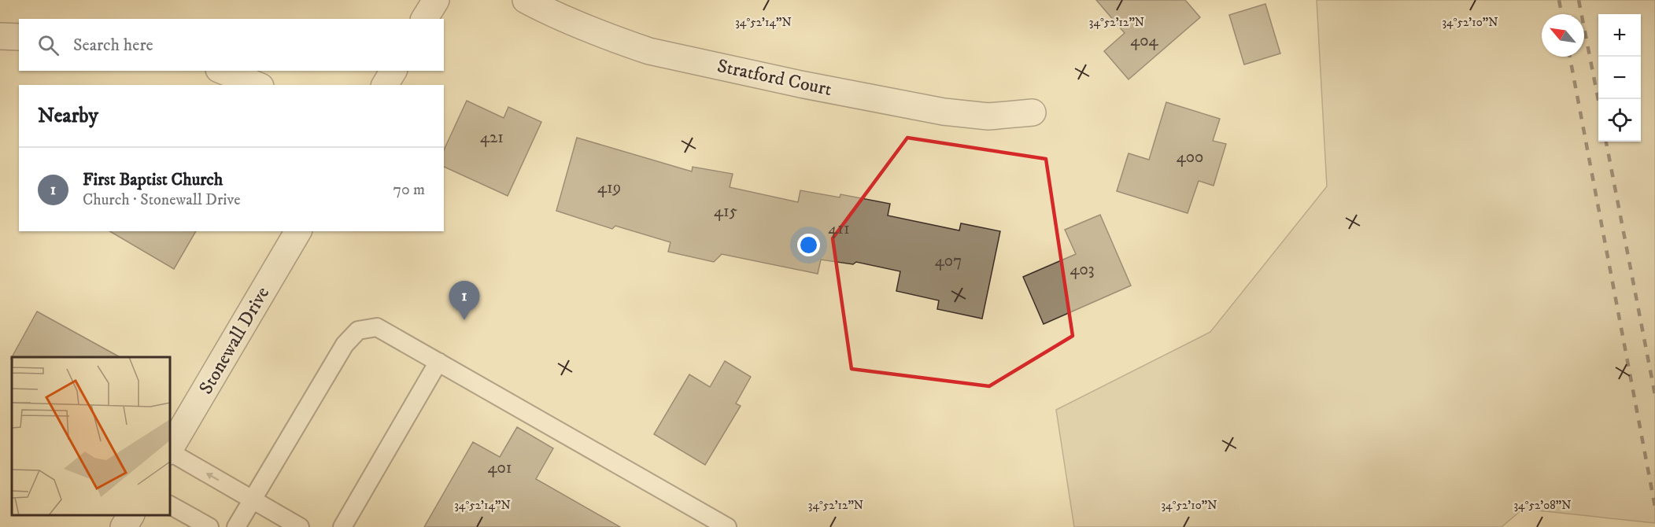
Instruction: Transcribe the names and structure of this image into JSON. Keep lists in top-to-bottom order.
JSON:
{
  "streets": {
    "street": ["Stratford Court", "Stonewall Drive"]
  },
  "house_numbers": [
    "404",
    "421",
    "400",
    "419",
    "415",
    "411",
    "407",
    "403",
    "401"
  ],
  "north": "top left",
  "page": {
    "map_buttons": ["+", "−"],
    "search": "Search here",
    "heading": "Nearby",
    "list": [
      {
        "mark": "1",
        "name": "First Baptist Church",
        "note": "Church · Stonewall Drive",
        "value": "70 m"
      }
    ],
    "pins": "1"
  },
  "coordinates": [
    "34°52'14\"N",
    "34°52'12\"N",
    "34°52'10\"N",
    "34°52'08\"N"
  ]
}
